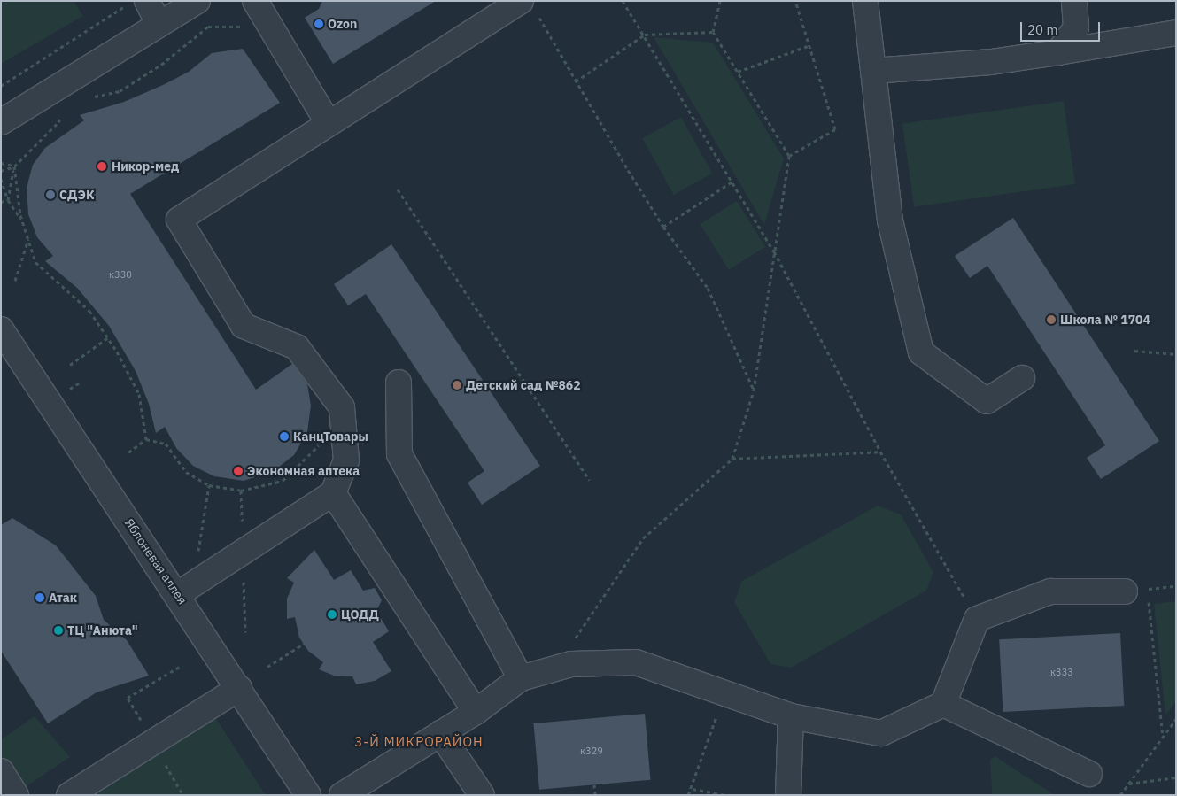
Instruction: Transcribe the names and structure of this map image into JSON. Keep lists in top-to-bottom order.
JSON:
{
  "streets": {
    "street": ["Яблоневая аллея"]
  },
  "districts": ["3-Й МИКРОРАЙОН"],
  "places": [
    "Ozon",
    "Никор-мед",
    "СДЭК",
    "Школа № 1704",
    "Детский сад №862",
    "КанцТовары",
    "Экономная аптека",
    "Атак",
    "ЦОДД",
    "ТЦ \"Анюта\""
  ],
  "house_numbers": ["к330", "к333", "к329"],
  "scale_bar": "20 m"
}
